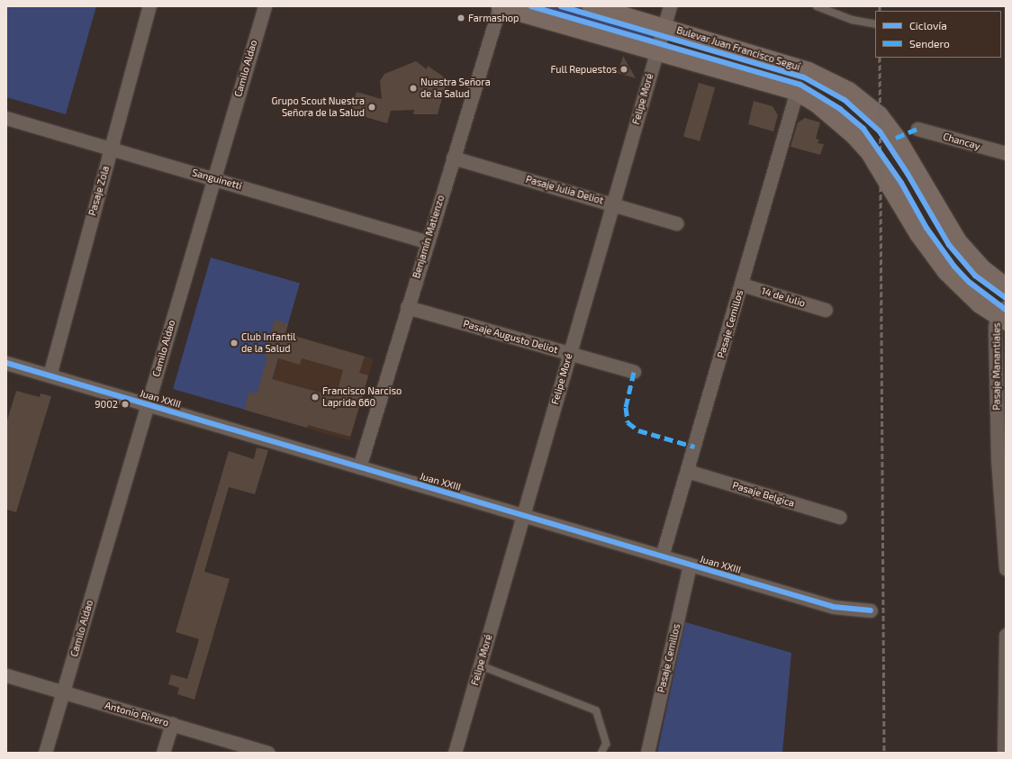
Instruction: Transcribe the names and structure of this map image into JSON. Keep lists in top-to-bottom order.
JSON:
{
  "streets": {
    "main road": ["Bulevar Juan Francisco Seguí"],
    "street": [
      "Camilo Aldao",
      "Felipe Moré",
      "Chancay",
      "Sanguinetti",
      "Pasaje Julia Deliot",
      "Pasaje Zola",
      "Benjamín Matienzo",
      "14 de Julio",
      "Pasaje Cemillos",
      "Pasaje Augusto Deliot",
      "Pasaje Manantiales",
      "Juan XXIII",
      "Pasaje Belgica",
      "Antonio Rivero"
    ]
  },
  "crossings": [
    ["Bulevar Juan Francisco Seguí", "Felipe Moré"],
    ["Camilo Aldao", "Sanguinetti"],
    ["Camilo Aldao", "Juan XXIII"],
    ["Camilo Aldao", "Antonio Rivero"],
    ["Felipe Moré", "Pasaje Julia Deliot"],
    ["Felipe Moré", "Pasaje Augusto Deliot"],
    ["Felipe Moré", "Juan XXIII"],
    ["Sanguinetti", "Pasaje Zola"],
    ["Sanguinetti", "Benjamín Matienzo"],
    ["Pasaje Julia Deliot", "Benjamín Matienzo"],
    ["Pasaje Zola", "Juan XXIII"],
    ["Benjamín Matienzo", "Pasaje Augusto Deliot"],
    ["Benjamín Matienzo", "Juan XXIII"],
    ["14 de Julio", "Pasaje Cemillos"],
    ["Pasaje Cemillos", "Juan XXIII"],
    ["Pasaje Cemillos", "Pasaje Belgica"]
  ],
  "places": [
    "Farmashop",
    "Full Repuestos",
    "Nuestra Señora de la Salud",
    "Grupo Scout Nuestra Señora de la Salud",
    "Club Infantil de la Salud",
    "Francisco Narciso Laprida 660",
    "9002"
  ],
  "legend": ["Ciclovía", "Sendero"]
}
